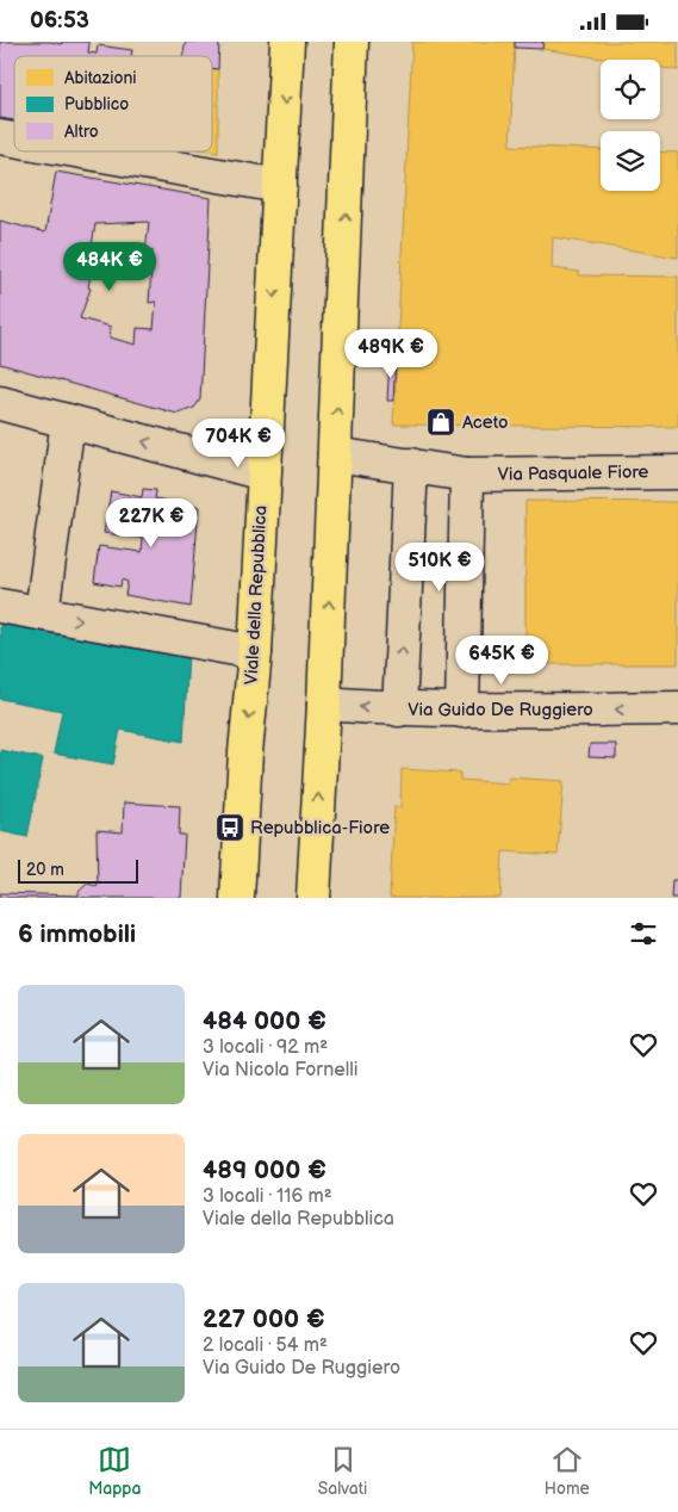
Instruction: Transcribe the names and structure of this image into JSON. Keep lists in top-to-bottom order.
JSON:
{
  "streets": {
    "main road": ["Viale della Repubblica"],
    "street": ["Via Pasquale Fiore", "Via Guido De Ruggiero"]
  },
  "one_way": ["Via Guido De Ruggiero"],
  "places": {
    "shop": ["Aceto"],
    "bus stop": ["Repubblica-Fiore"]
  },
  "legend": ["Abitazioni", "Pubblico", "Altro"],
  "scale_bar": "20 m",
  "page": {
    "status": "06:53",
    "price": [
      "484K €",
      "489K €",
      "704K €",
      "227K €",
      "510K €",
      "645K €"
    ],
    "scale": "20 m",
    "heading": "6 immobili",
    "list": [
      {
        "name": "484 000 €",
        "note": "3 locali · 92 m² · Via Nicola Fornelli"
      },
      {
        "name": "489 000 €",
        "note": "3 locali · 116 m² · Viale della Repubblica"
      },
      {
        "name": "227 000 €",
        "note": "2 locali · 54 m² · Via Guido De Ruggiero"
      }
    ],
    "tabs": ["Mappa", "Salvati", "Home"]
  }
}
